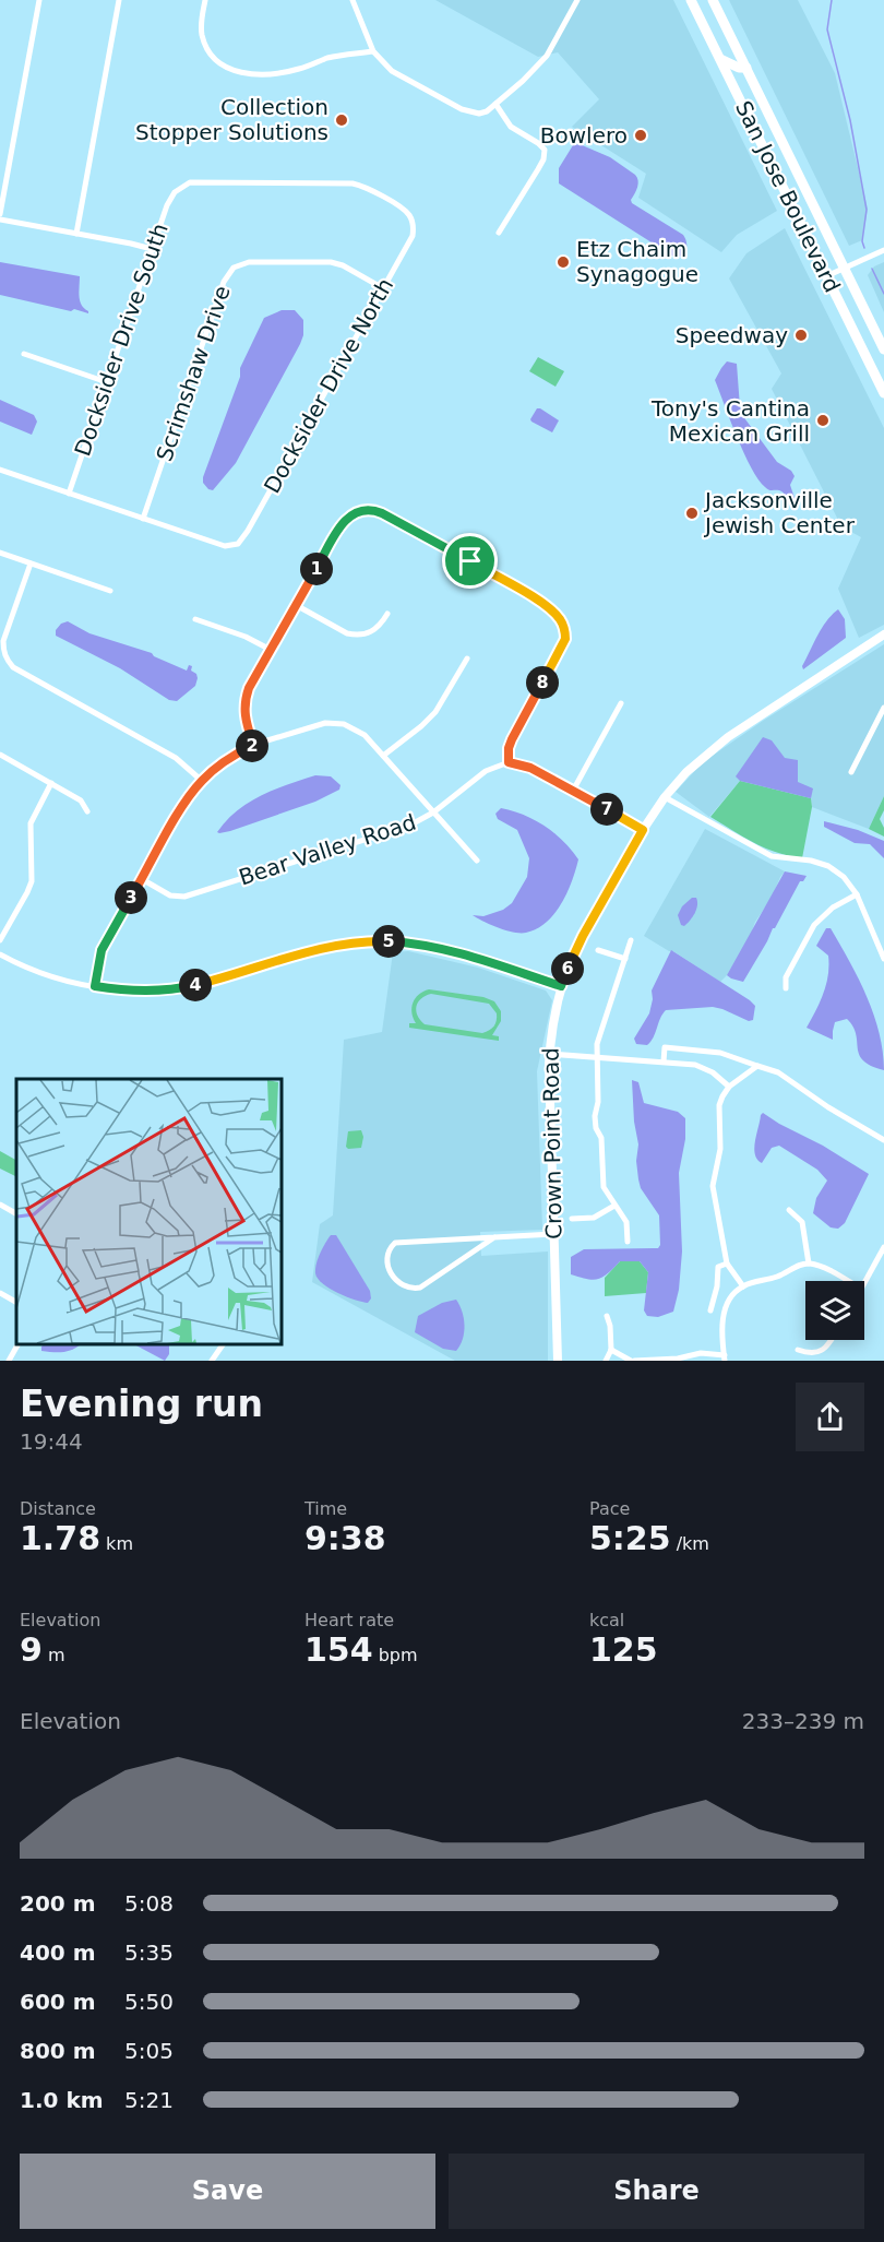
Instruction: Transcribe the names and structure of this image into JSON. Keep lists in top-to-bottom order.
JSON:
{
  "streets": {
    "main road": ["San Jose Boulevard"],
    "street": [
      "Docksider Drive South",
      "Scrimshaw Drive",
      "Docksider Drive North",
      "Bear Valley Road",
      "Crown Point Road"
    ]
  },
  "crossings": [
    ["Docksider Drive South", "Docksider Drive North"],
    ["Scrimshaw Drive", "Docksider Drive North"]
  ],
  "places": [
    "Collection Stopper Solutions",
    "Bowlero",
    "Etz Chaim Synagogue",
    "Speedway",
    "Tony's Cantina Mexican Grill",
    "Jacksonville Jewish Center"
  ],
  "page": {
    "pins": [
      "1",
      "8",
      "2",
      "7",
      "3",
      "5",
      "6",
      "4"
    ],
    "heading": ["Evening run", "19:44"],
    "stats": [
      ["Distance", "1.78 km"],
      ["Time", "9:38"],
      ["Pace", "5:25 /km"],
      ["Elevation", "9 m"],
      ["Heart rate", "154 bpm"],
      ["kcal", "125"]
    ],
    "chart": ["Elevation", "233–239 m"],
    "list": [
      {
        "name": "200 m",
        "note": "5:08"
      },
      {
        "name": "400 m",
        "note": "5:35"
      },
      {
        "name": "600 m",
        "note": "5:50"
      },
      {
        "name": "800 m",
        "note": "5:05"
      },
      {
        "name": "1.0 km",
        "note": "5:21"
      }
    ],
    "buttons": ["Save", "Share"]
  }
}
